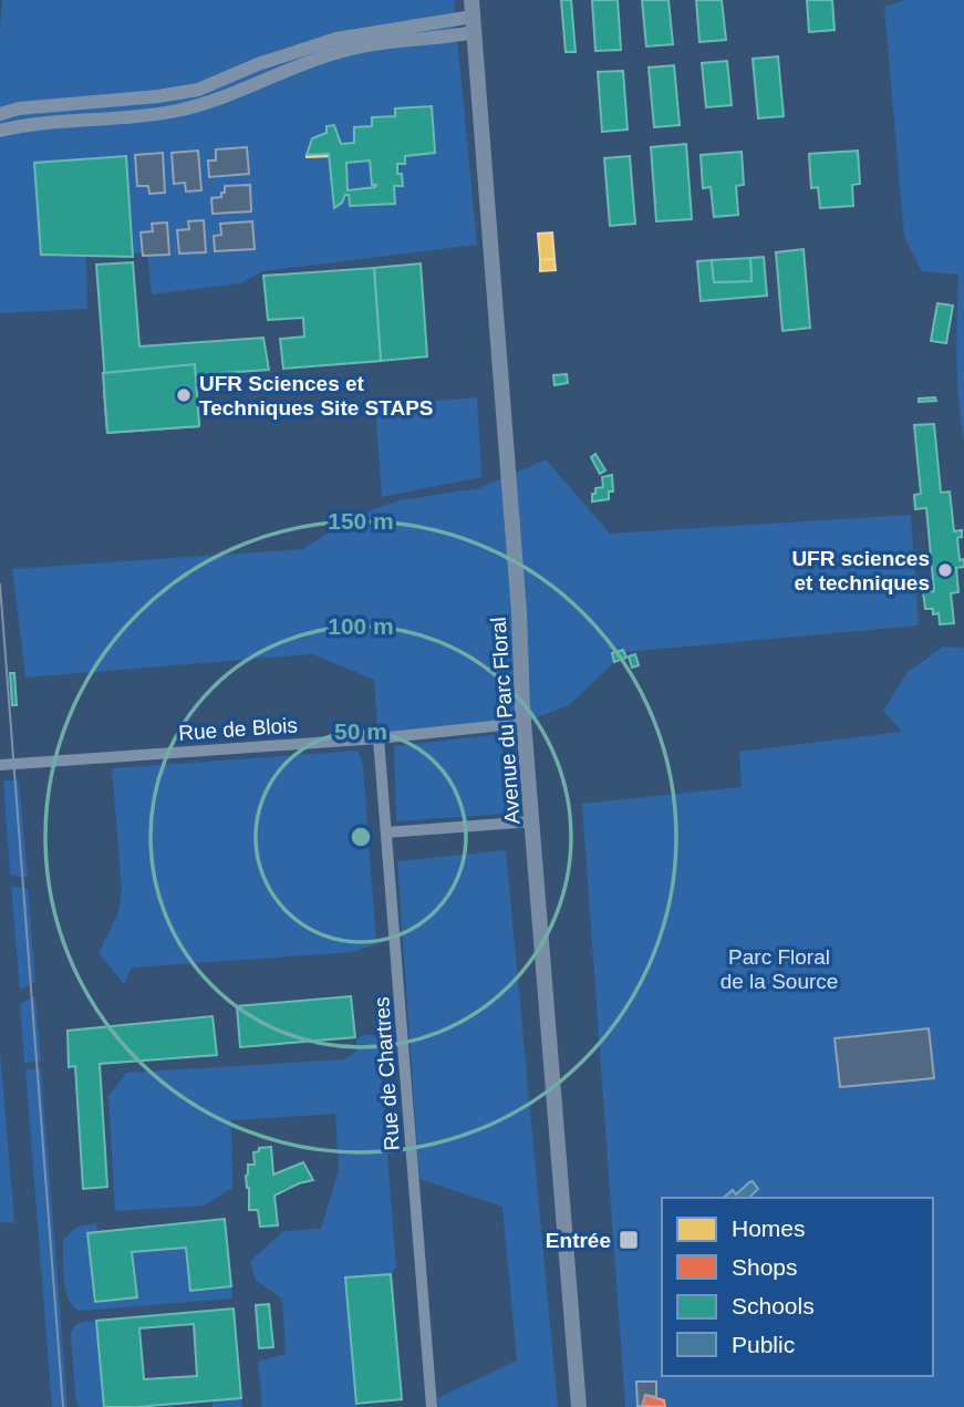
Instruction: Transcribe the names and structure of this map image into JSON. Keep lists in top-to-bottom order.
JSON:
{
  "streets": {
    "main road": ["Avenue du Parc Floral"],
    "street": ["Rue de Blois", "Rue de Chartres"]
  },
  "crossings": [
    ["Avenue du Parc Floral", "Rue de Blois"],
    ["Rue de Blois", "Rue de Chartres"]
  ],
  "parks": ["Parc Floral de la Source"],
  "places": {
    "other": ["UFR Sciences et Techniques Site STAPS", "UFR sciences et techniques"],
    "transit": ["Entrée"]
  },
  "legend": [
    "Homes",
    "Shops",
    "Schools",
    "Public"
  ],
  "rings": ["150 m", "100 m", "50 m"]
}
